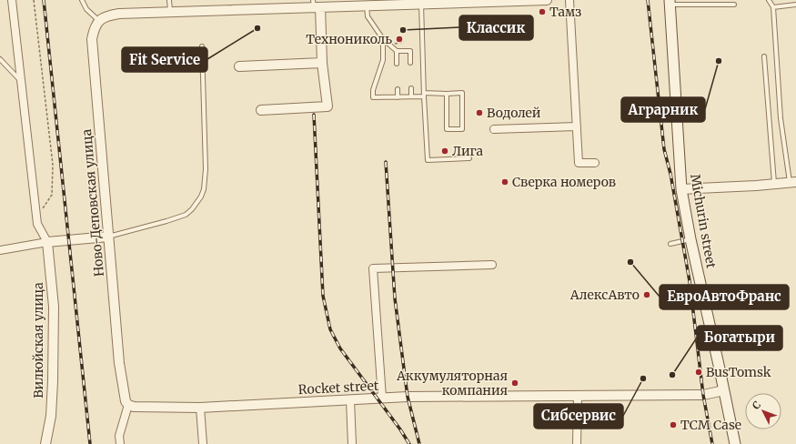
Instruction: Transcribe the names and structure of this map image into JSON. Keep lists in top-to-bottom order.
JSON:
{
  "streets": {
    "main road": ["Michurin street"],
    "street": ["Ново-Деповская улица", "Вилюйская улица", "Rocket street"]
  },
  "crossings": [
    ["Ново-Деповская улица", "Rocket street"],
    ["Michurin street", "Rocket street"]
  ],
  "places": [
    "Тамз",
    "Fit Service",
    "Классик",
    "Технониколь",
    "Аграрник",
    "Водолей",
    "Лига",
    "Сверка номеров",
    "ЕвроАвтоФранс",
    "АлексАвто",
    "BusTomsk",
    "Богатыри",
    "Сибсервис",
    "Аккумуляторная компания",
    "ТСМ Case"
  ],
  "north": "top left"
}
